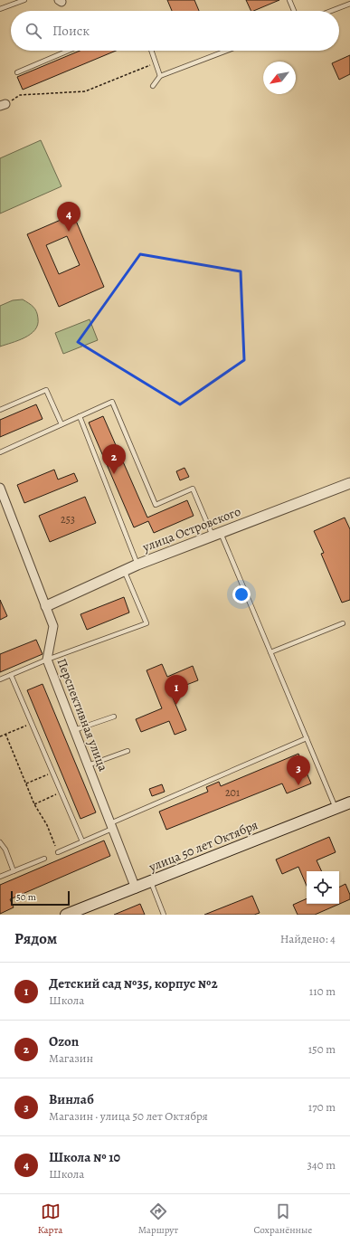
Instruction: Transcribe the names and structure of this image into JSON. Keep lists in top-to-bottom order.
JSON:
{
  "streets": {
    "main road": ["улица 50 лет Октября"],
    "street": ["улица Островского", "Перспективная улица"]
  },
  "crossings": [
    ["улица Островского", "Перспективная улица"],
    ["Перспективная улица", "улица 50 лет Октября"]
  ],
  "house_numbers": ["253", "201"],
  "scale_bar": "50 m",
  "north": "bottom left",
  "page": {
    "search": "Поиск",
    "pins": [
      "4",
      "2",
      "1",
      "3"
    ],
    "scale": "50 m",
    "heading": ["Рядом", "Найдено: 4"],
    "list": [
      {
        "mark": "1",
        "name": "Детский сад №35, корпус №2",
        "note": "Школа",
        "value": "110 m"
      },
      {
        "mark": "2",
        "name": "Ozon",
        "note": "Магазин",
        "value": "150 m"
      },
      {
        "mark": "3",
        "name": "Винлаб",
        "note": "Магазин · улица 50 лет Октября",
        "value": "170 m"
      },
      {
        "mark": "4",
        "name": "Школа № 10",
        "note": "Школа",
        "value": "340 m"
      }
    ],
    "nav": ["Карта", "Маршрут", "Сохранённые"]
  }
}
